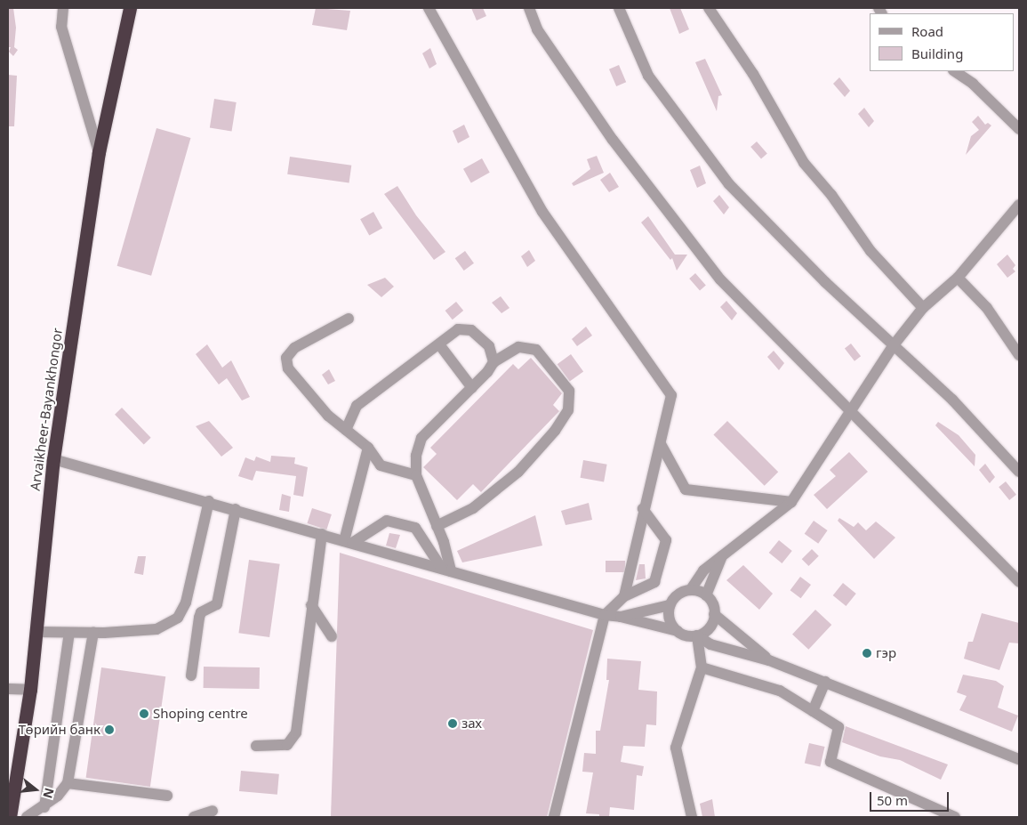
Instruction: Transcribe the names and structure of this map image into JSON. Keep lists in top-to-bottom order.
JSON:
{
  "streets": {
    "highway": ["Arvaikheer-Bayankhongor"]
  },
  "places": [
    "гэр",
    "Shoping centre",
    "зах",
    "Төрийн банк"
  ],
  "legend": ["Road", "Building"],
  "scale_bar": "50 m",
  "north": "right"
}
